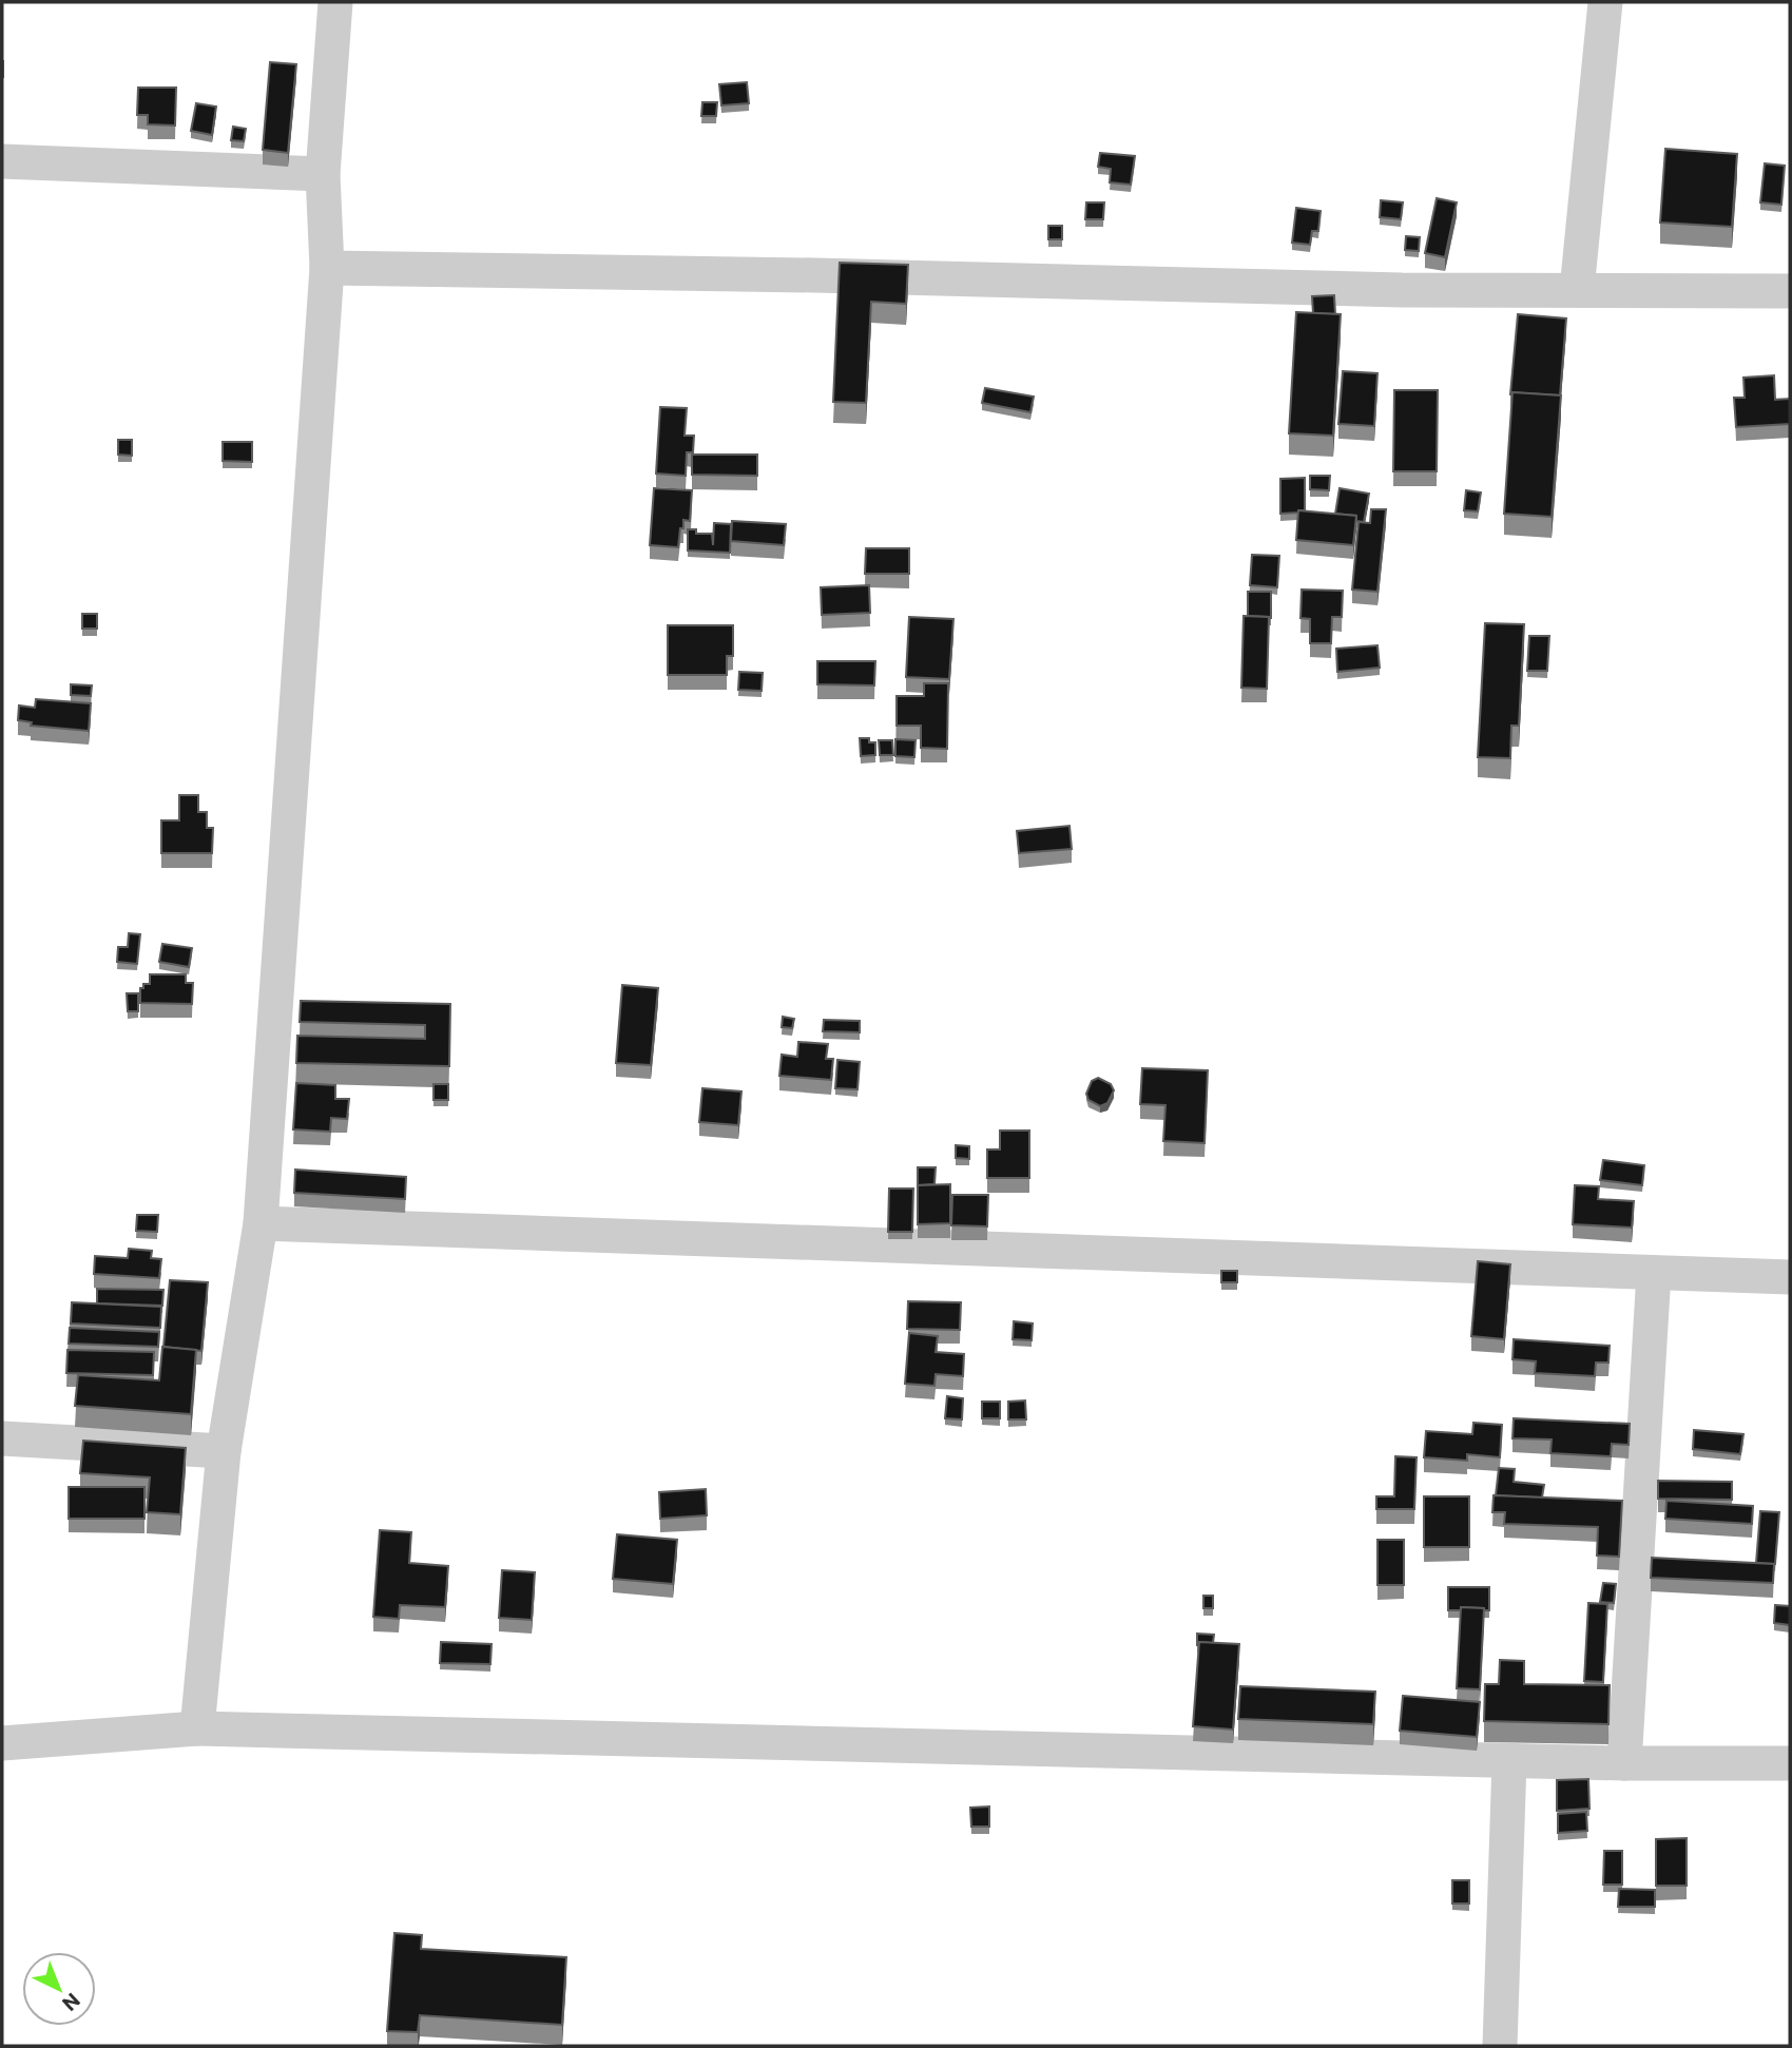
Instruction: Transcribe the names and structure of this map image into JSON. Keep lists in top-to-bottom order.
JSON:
{
  "north": "bottom right"
}
